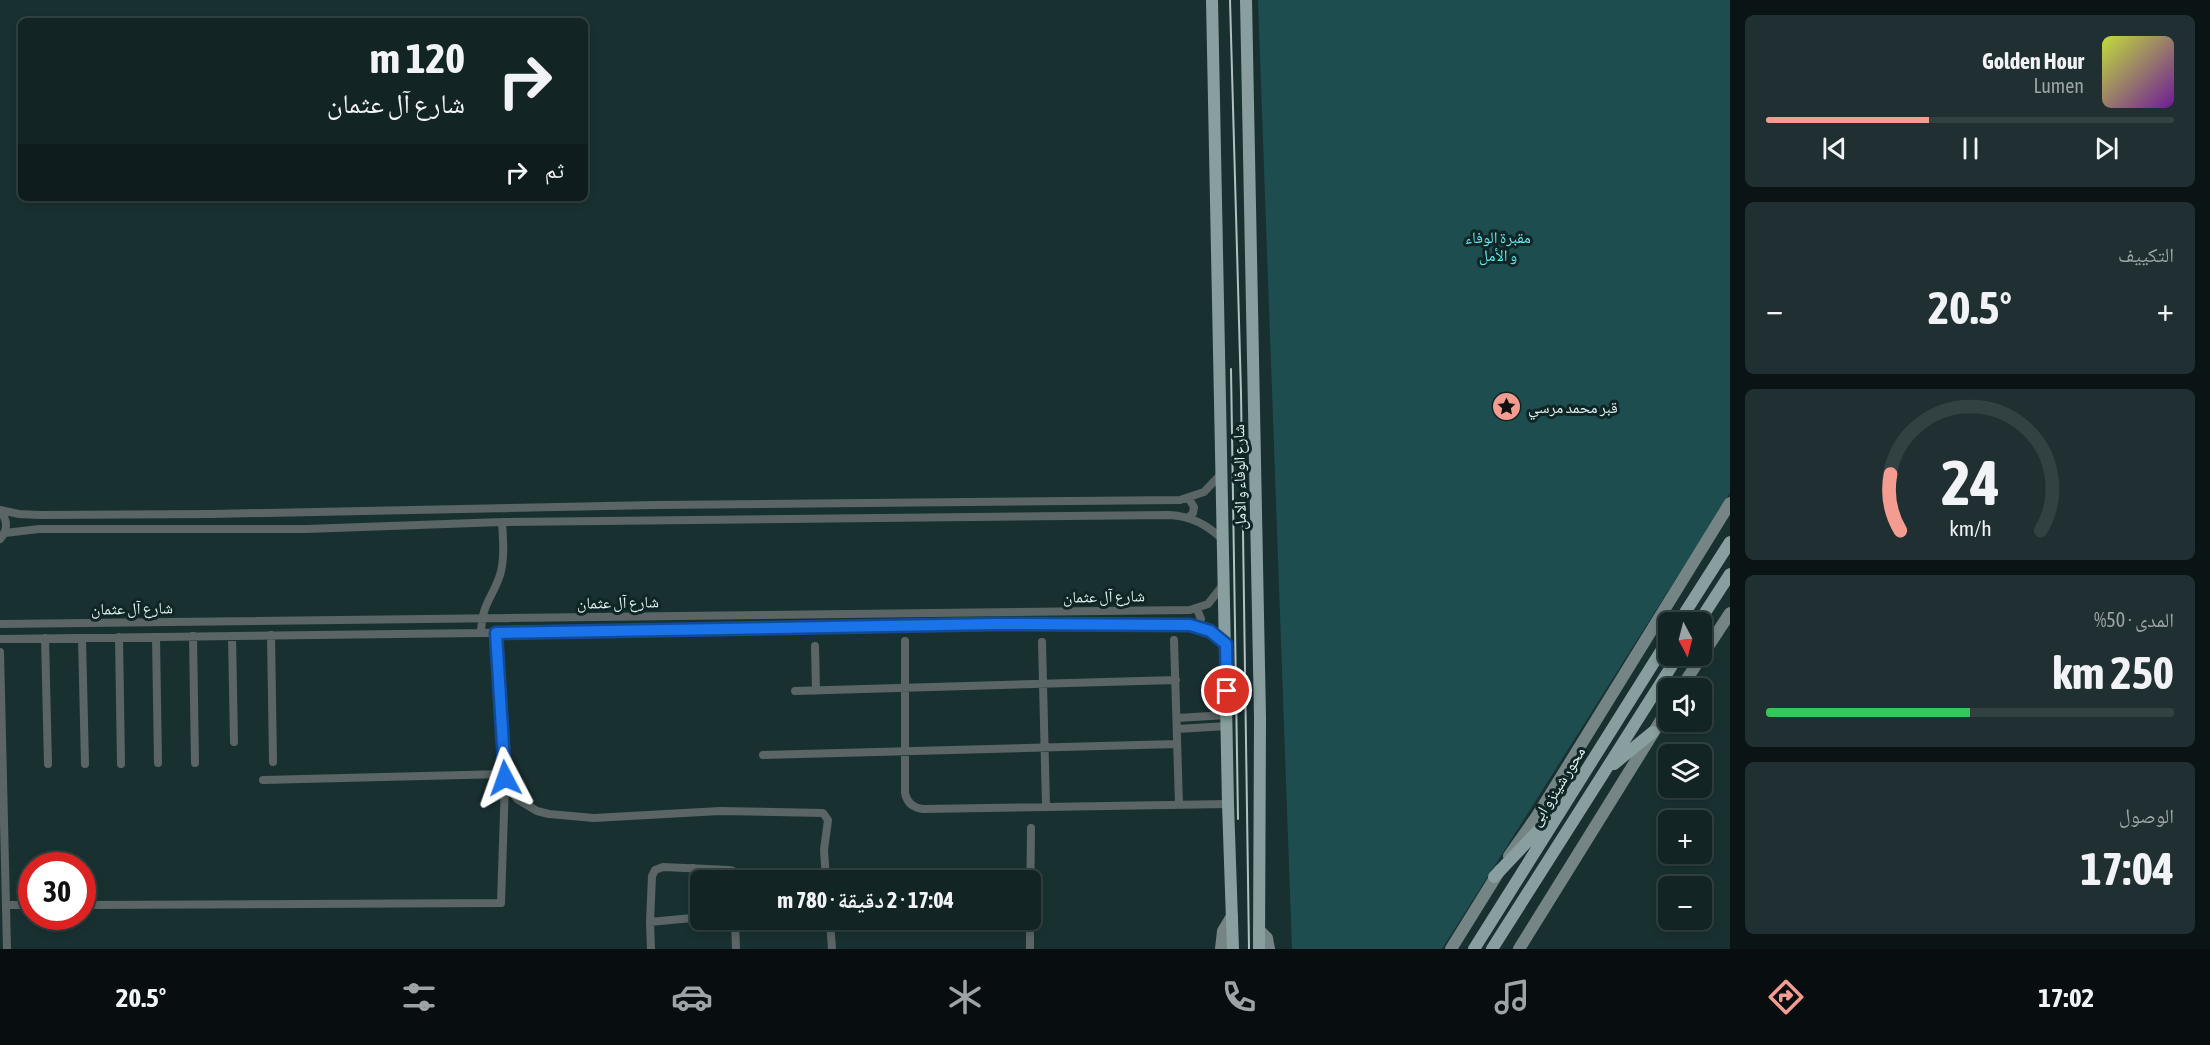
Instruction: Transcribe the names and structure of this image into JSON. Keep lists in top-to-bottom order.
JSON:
{
  "streets": {
    "main road": ["شارع الوفاء و الامل", "محور شينزو ابى"],
    "street": ["شارع آل عثمان"]
  },
  "crossings": [
    ["شارع الوفاء و الامل", "شارع آل عثمان"]
  ],
  "parks": ["مقبرة الوفاء و الأمل"],
  "places": {
    "place": ["قبر محمد مرسي"]
  },
  "north": "bottom",
  "page": {
    "turn": ["120 m", "شارع آل عثمان"],
    "song": ["Golden Hour", "Lumen"],
    "then": "ثم",
    "tile": [
      "التكييف",
      ["المدى · 50%", "250 km"],
      ["الوصول", "17:04"]
    ],
    "heat": ["−", "20.5°", "+"],
    "map_buttons": ["+", "−"],
    "limit": "30",
    "trip": "17:04 · 2 دقيقة · 780 m",
    "tabs": ["17:02", "20.5°"],
    "gauge": ["24", "km/h"]
  }
}
